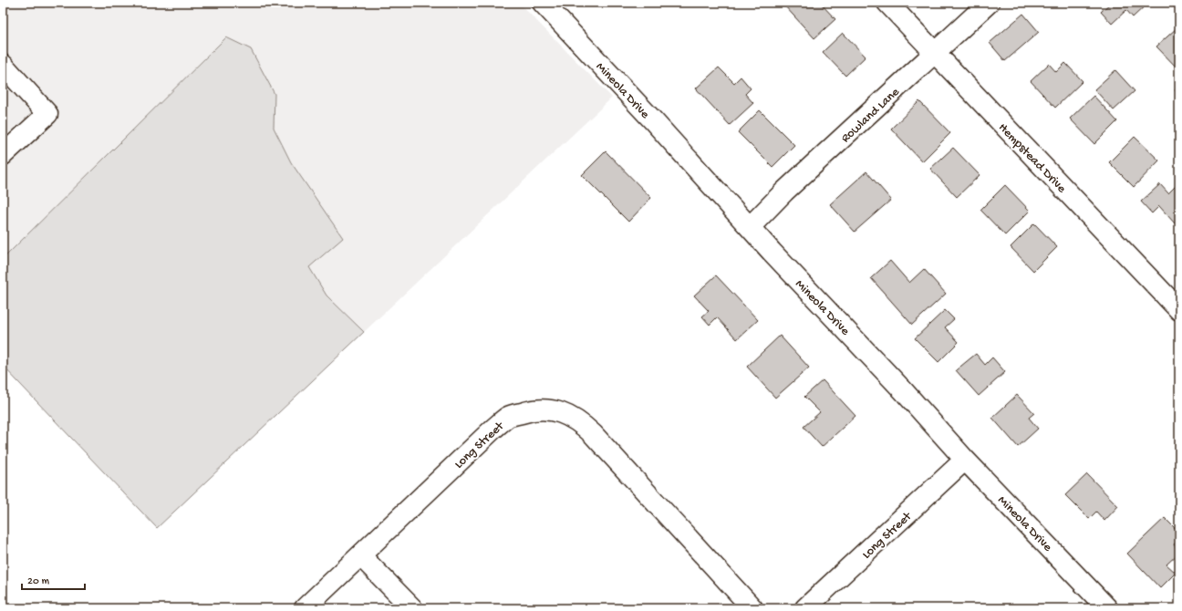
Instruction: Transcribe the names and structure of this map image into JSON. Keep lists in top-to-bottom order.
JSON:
{
  "streets": {
    "street": [
      "Mineola Drive",
      "Rowland Lane",
      "Hempstead Drive",
      "Long Street"
    ]
  },
  "crossings": [
    ["Mineola Drive", "Rowland Lane"],
    ["Mineola Drive", "Long Street"],
    ["Rowland Lane", "Hempstead Drive"]
  ],
  "scale_bar": "20 m"
}
